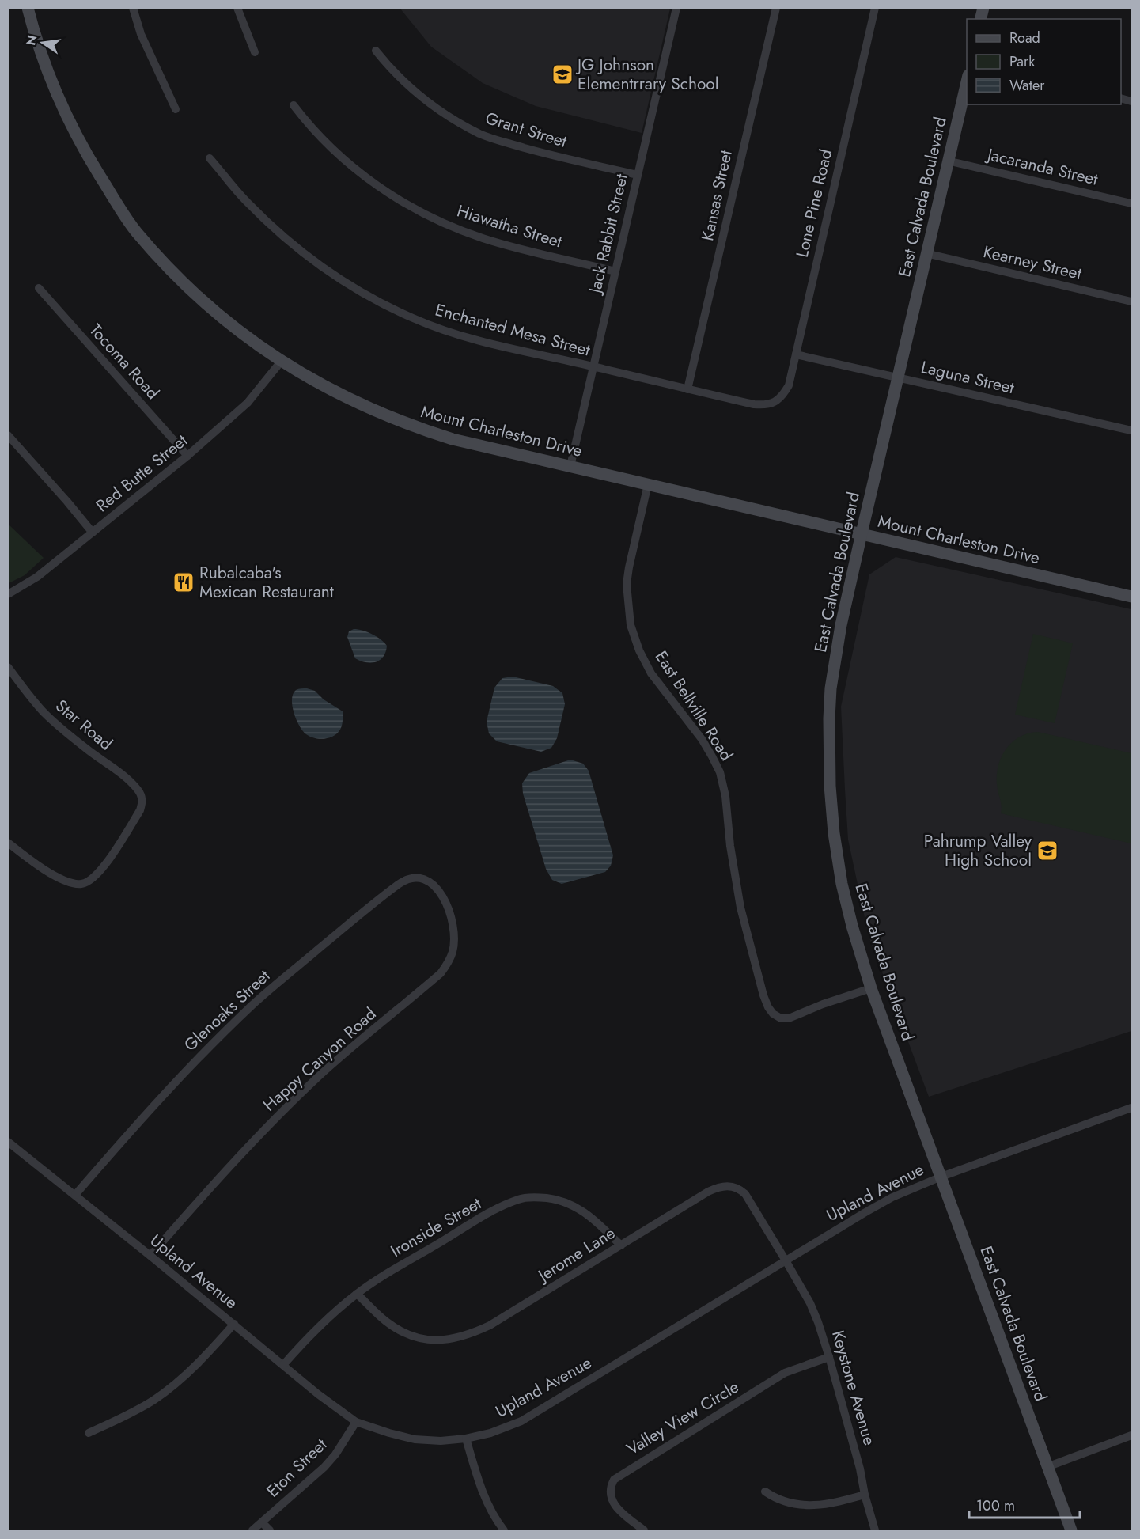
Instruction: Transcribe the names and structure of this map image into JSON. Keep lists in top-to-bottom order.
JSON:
{
  "streets": {
    "main road": ["East Calvada Boulevard", "Mount Charleston Drive"],
    "street": [
      "Grant Street",
      "Jacaranda Street",
      "Kansas Street",
      "Lone Pine Road",
      "Hiawatha Street",
      "Jack Rabbit Street",
      "Kearney Street",
      "Enchanted Mesa Street",
      "Tocoma Road",
      "Laguna Street",
      "Red Butte Street",
      "East Bellville Road",
      "Star Road",
      "Glenoaks Street",
      "Happy Canyon Road",
      "Upland Avenue",
      "Ironside Street",
      "Jerome Lane",
      "Keystone Avenue",
      "Valley View Circle",
      "Eton Street"
    ]
  },
  "crossings": [
    ["Grant Street", "Jack Rabbit Street"],
    ["Jacaranda Street", "East Calvada Boulevard"],
    ["Kansas Street", "Enchanted Mesa Street"],
    ["East Calvada Boulevard", "Kearney Street"],
    ["East Calvada Boulevard", "Laguna Street"],
    ["East Calvada Boulevard", "Mount Charleston Drive"],
    ["East Calvada Boulevard", "East Bellville Road"],
    ["East Calvada Boulevard", "Upland Avenue"],
    ["Lone Pine Road", "Enchanted Mesa Street"],
    ["Lone Pine Road", "Laguna Street"],
    ["Hiawatha Street", "Jack Rabbit Street"],
    ["Jack Rabbit Street", "Enchanted Mesa Street"],
    ["Jack Rabbit Street", "Mount Charleston Drive"],
    ["Tocoma Road", "Red Butte Street"],
    ["Mount Charleston Drive", "Red Butte Street"],
    ["Mount Charleston Drive", "East Bellville Road"],
    ["Glenoaks Street", "Happy Canyon Road"],
    ["Glenoaks Street", "Upland Avenue"],
    ["Happy Canyon Road", "Upland Avenue"],
    ["Upland Avenue", "Ironside Street"],
    ["Upland Avenue", "Jerome Lane"],
    ["Upland Avenue", "Keystone Avenue"],
    ["Upland Avenue", "Eton Street"],
    ["Ironside Street", "Jerome Lane"],
    ["Jerome Lane", "Keystone Avenue"],
    ["Keystone Avenue", "Valley View Circle"]
  ],
  "places": {
    "school or university": ["JG Johnson Elementrrary School", "Pahrump Valley High School"],
    "restaurant": ["Rubalcaba's Mexican Restaurant"]
  },
  "legend": ["Road", "Park", "Water"],
  "scale_bar": "100 m",
  "north": "left"
}
